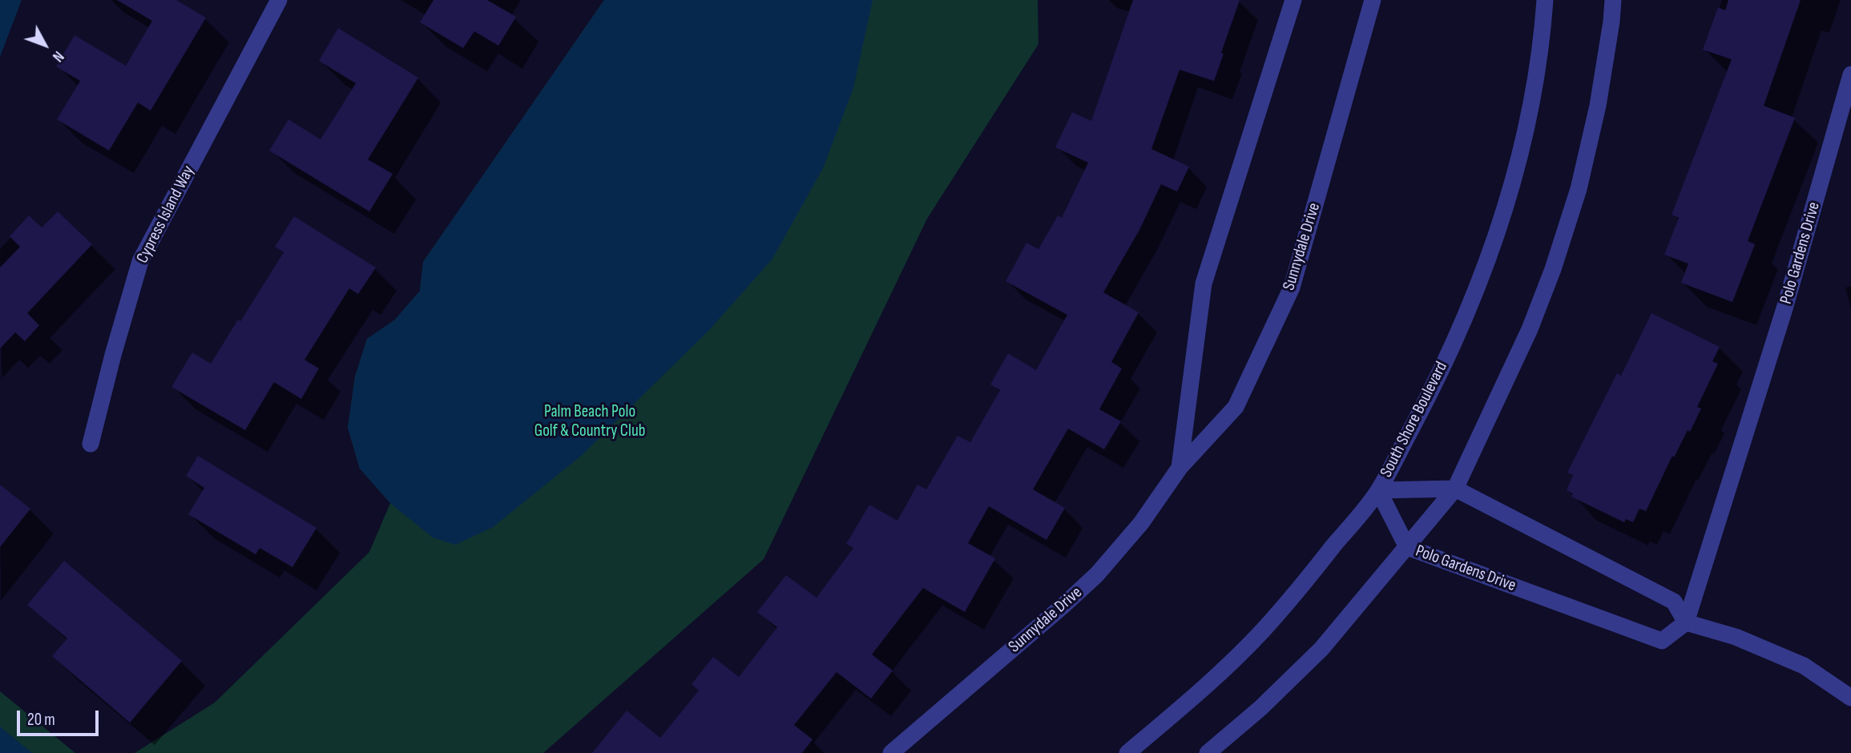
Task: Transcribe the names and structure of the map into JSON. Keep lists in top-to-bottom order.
{
  "streets": {
    "street": [
      "Cypress Island Way",
      "Sunnydale Drive",
      "Polo Gardens Drive",
      "South Shore Boulevard"
    ]
  },
  "crossings": [
    ["Polo Gardens Drive", "South Shore Boulevard"]
  ],
  "parks": ["Palm Beach Polo Golf & Country Club"],
  "scale_bar": "20 m",
  "north": "bottom right"
}
